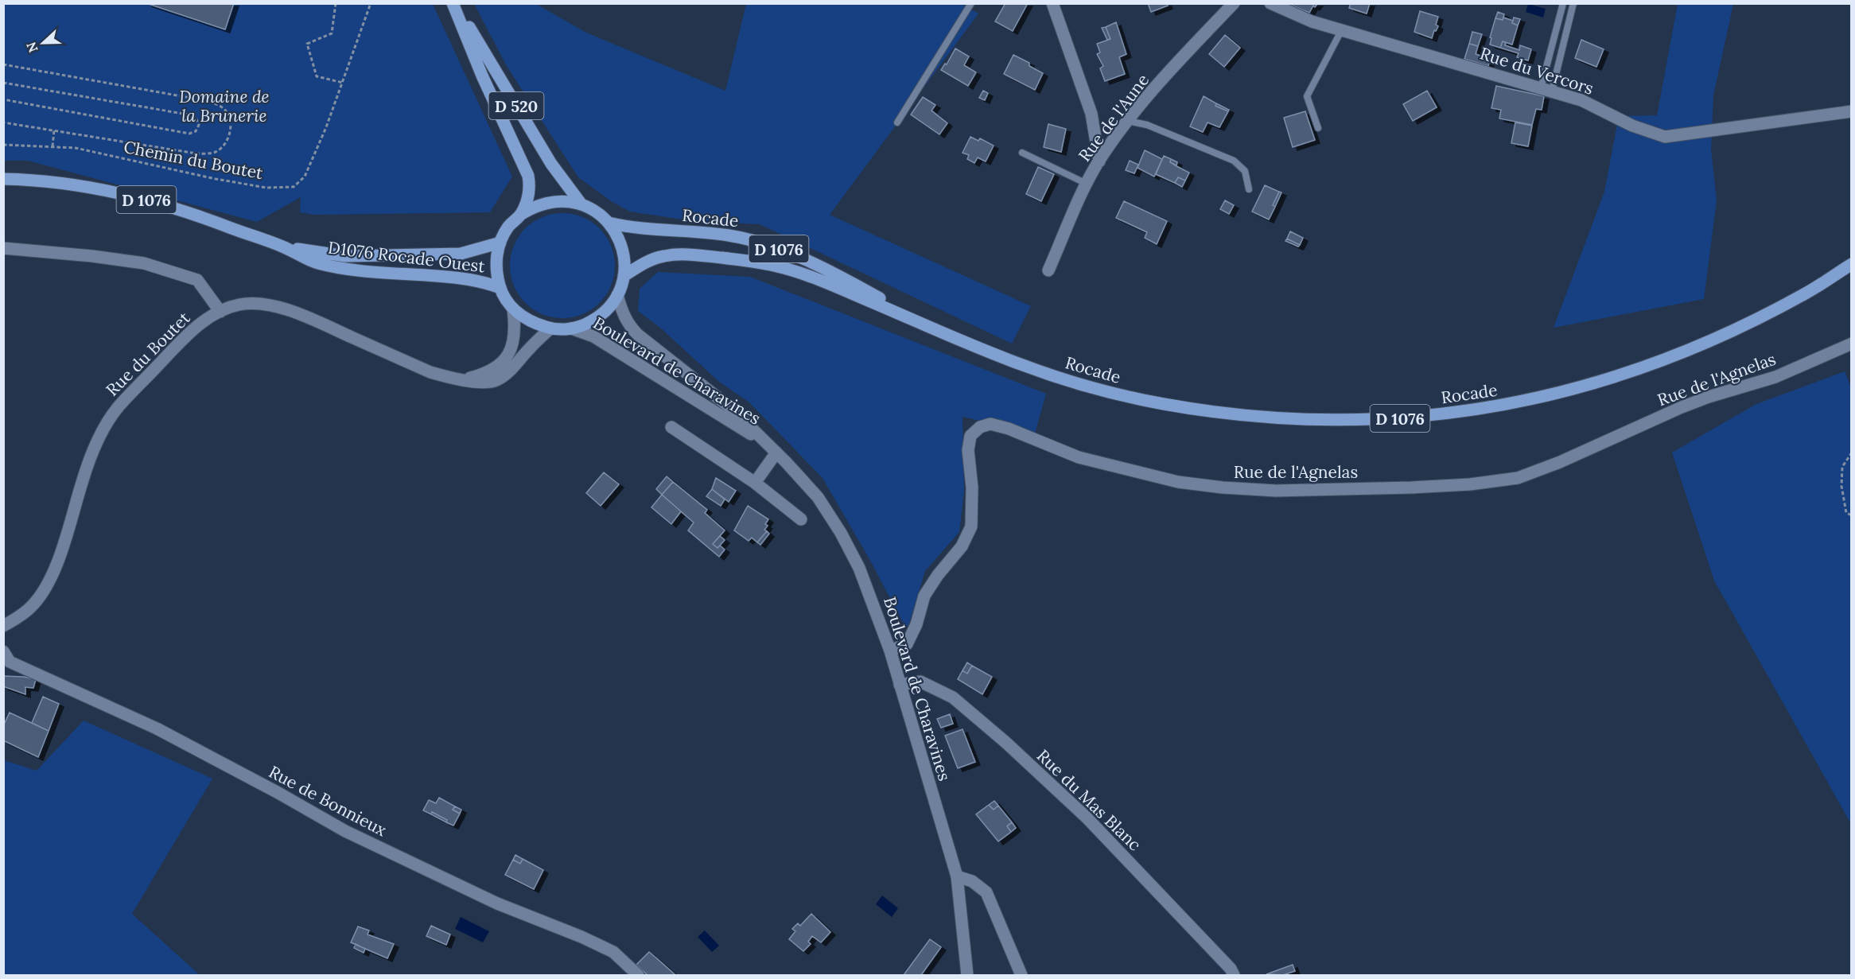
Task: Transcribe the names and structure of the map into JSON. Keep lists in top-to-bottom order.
{
  "streets": {
    "main road": [
      "D 520",
      "D 1076",
      "Rocade",
      "D1076 Rocade Ouest",
      "Boulevard de Charavines"
    ],
    "street": [
      "Rue du Vercors",
      "Rue de l'Aune",
      "Rue du Boutet",
      "Rue de l'Agnelas",
      "Rue du Mas Blanc",
      "Rue de Bonnieux"
    ],
    "path": ["Chemin du Boutet"]
  },
  "crossings": [
    ["Rocade", "D1076 Rocade Ouest"],
    ["Rocade", "Rue du Boutet"],
    ["Rocade", "Boulevard de Charavines"],
    ["D1076 Rocade Ouest", "Rue du Boutet"],
    ["D1076 Rocade Ouest", "Boulevard de Charavines"],
    ["Rue du Boutet", "Boulevard de Charavines"],
    ["Boulevard de Charavines", "Rue de l'Agnelas"],
    ["Boulevard de Charavines", "Rue du Mas Blanc"]
  ],
  "parks": ["Domaine de la Brunerie"],
  "north": "left"
}
